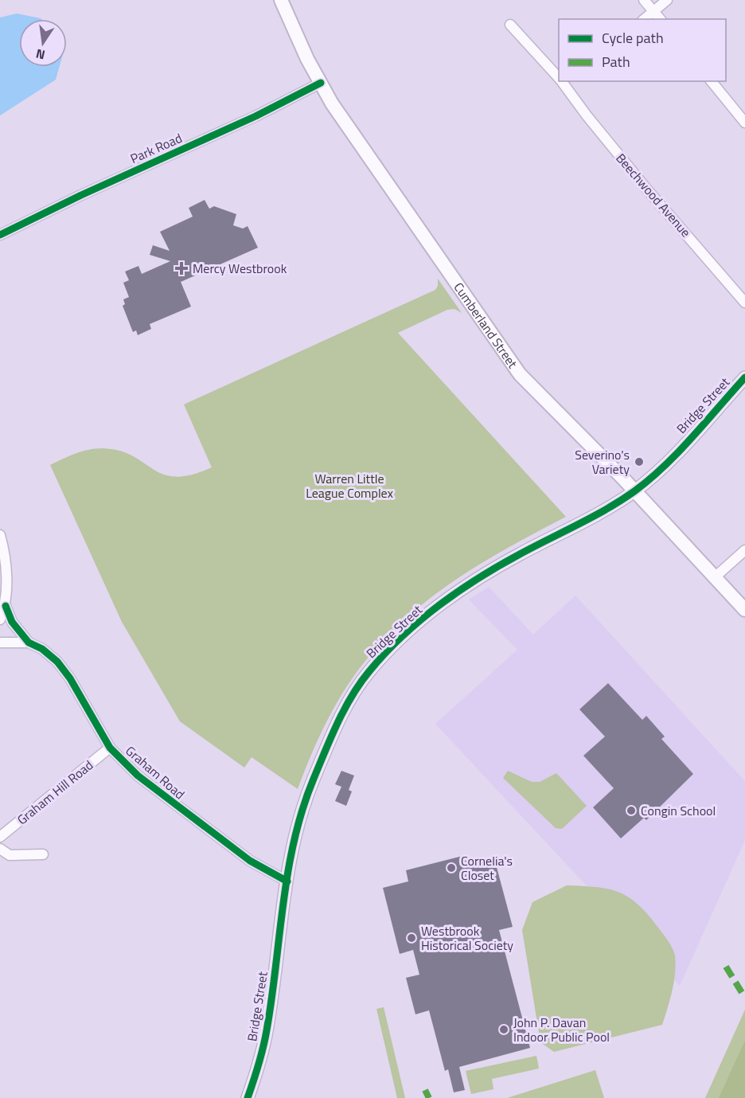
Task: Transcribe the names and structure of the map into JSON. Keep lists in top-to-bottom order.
{
  "streets": {
    "main road": ["Cumberland Street"],
    "street": [
      "Park Road",
      "Beechwood Avenue",
      "Bridge Street",
      "Graham Road",
      "Graham Hill Road"
    ]
  },
  "crossings": [
    ["Park Road", "Cumberland Street"],
    ["Cumberland Street", "Bridge Street"],
    ["Bridge Street", "Graham Road"],
    ["Graham Road", "Graham Hill Road"]
  ],
  "parks": ["Warren Little League Complex"],
  "places": {
    "health": ["Mercy Westbrook"],
    "other": [
      "Severino's Variety",
      "Congin School",
      "Cornelia's Closet",
      "Westbrook Historical Society",
      "John P. Davan Indoor Public Pool"
    ]
  },
  "legend": ["Cycle path", "Path"],
  "north": "bottom"
}
